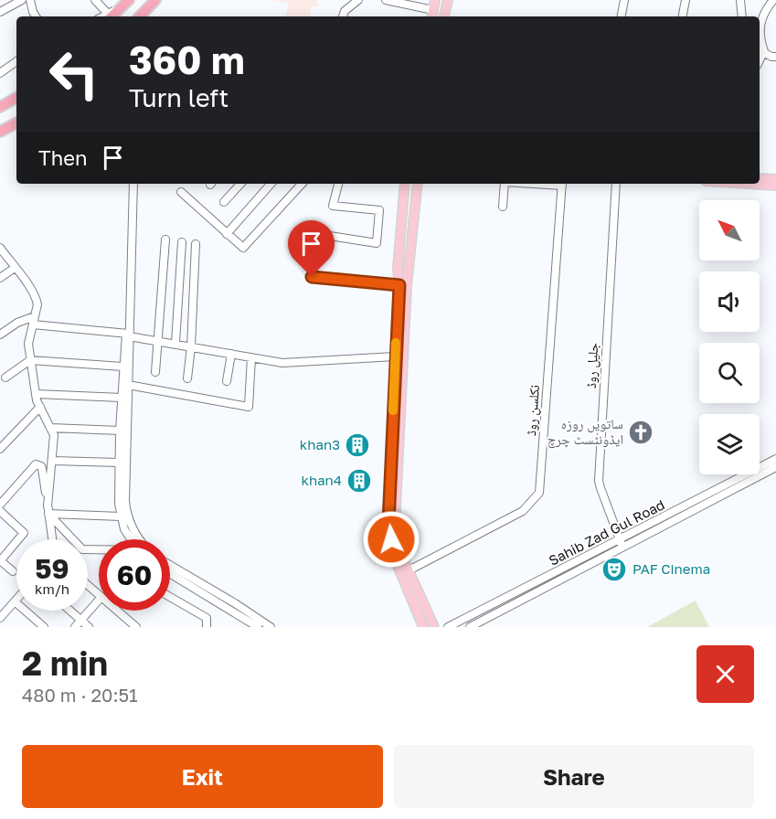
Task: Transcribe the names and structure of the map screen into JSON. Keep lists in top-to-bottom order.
{
  "streets": {
    "street": ["جلیل روڈ", "نکلسن روڈ", "Sahib Zad Gul Road"]
  },
  "crossings": [
    ["جلیل روڈ", "Sahib Zad Gul Road"]
  ],
  "places": {
    "church": ["ساتویں روزہ ایڈونٹسٹ چرچ"],
    "building": ["khan3", "khan4"],
    "theatre": ["PAF Cinema"]
  },
  "north": "top left",
  "page": {
    "turn": ["360 m", "Turn left"],
    "then": "Then",
    "speed": "59 km/h",
    "limit": "60",
    "heading": ["2 min", "480 m · 20:51"],
    "buttons": ["Exit", "Share"]
  }
}
